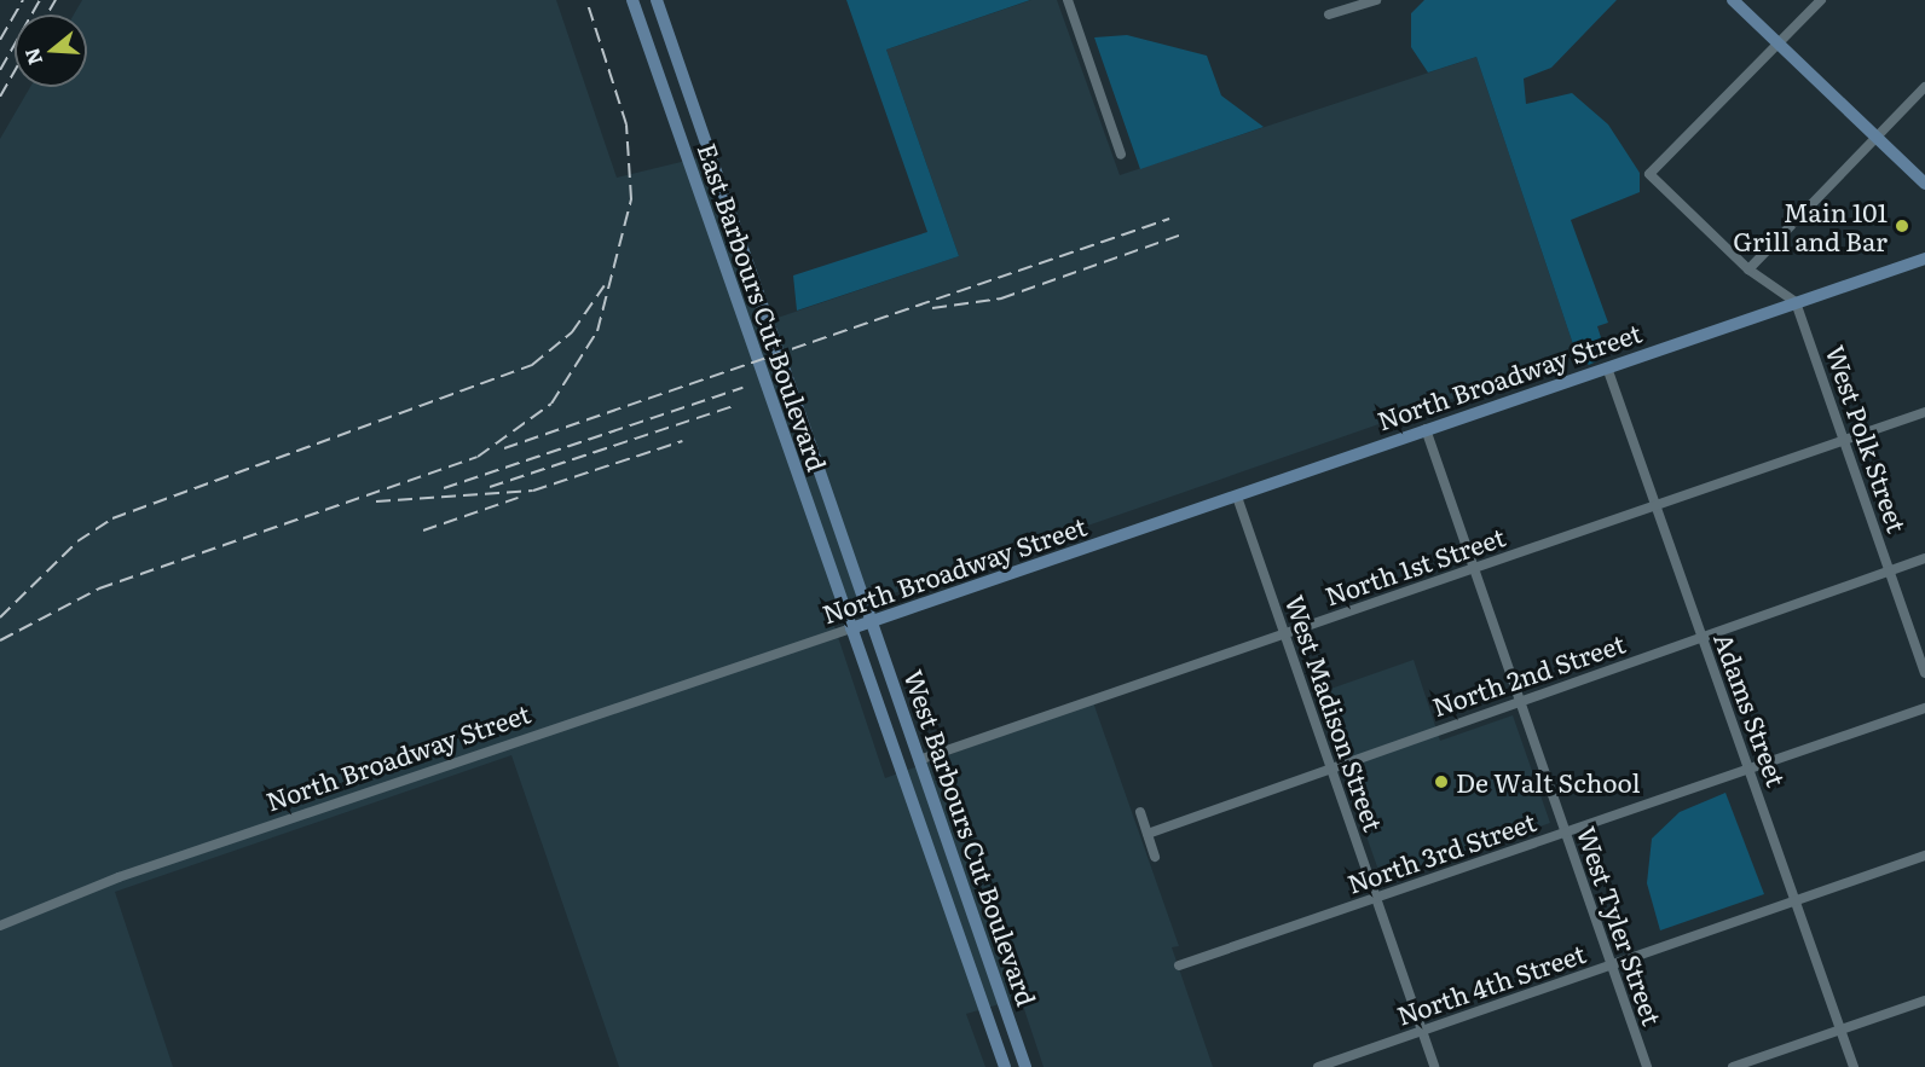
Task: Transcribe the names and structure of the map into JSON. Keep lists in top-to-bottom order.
{
  "streets": {
    "street": [
      "East Barbours Cut Boulevard",
      "North Broadway Street",
      "West Polk Street",
      "North 1st Street",
      "North 2nd Street",
      "Adams Street",
      "West Madison Street",
      "West Barbours Cut Boulevard",
      "North 3rd Street",
      "West Tyler Street",
      "North 4th Street"
    ]
  },
  "crossings": [
    ["East Barbours Cut Boulevard", "North Broadway Street"],
    ["East Barbours Cut Boulevard", "West Barbours Cut Boulevard"],
    ["North Broadway Street", "West Polk Street"],
    ["North Broadway Street", "Adams Street"],
    ["North Broadway Street", "West Madison Street"],
    ["North Broadway Street", "West Barbours Cut Boulevard"],
    ["North Broadway Street", "West Tyler Street"],
    ["West Polk Street", "North 1st Street"],
    ["West Polk Street", "North 2nd Street"],
    ["North 1st Street", "Adams Street"],
    ["North 1st Street", "West Madison Street"],
    ["North 1st Street", "West Barbours Cut Boulevard"],
    ["North 1st Street", "West Tyler Street"],
    ["North 2nd Street", "Adams Street"],
    ["North 2nd Street", "West Madison Street"],
    ["North 2nd Street", "West Tyler Street"],
    ["Adams Street", "North 3rd Street"],
    ["Adams Street", "North 4th Street"],
    ["West Madison Street", "North 3rd Street"],
    ["West Madison Street", "North 4th Street"],
    ["North 3rd Street", "West Tyler Street"],
    ["West Tyler Street", "North 4th Street"]
  ],
  "places": ["Main 101 Grill and Bar", "De Walt School"],
  "north": "left"
}
